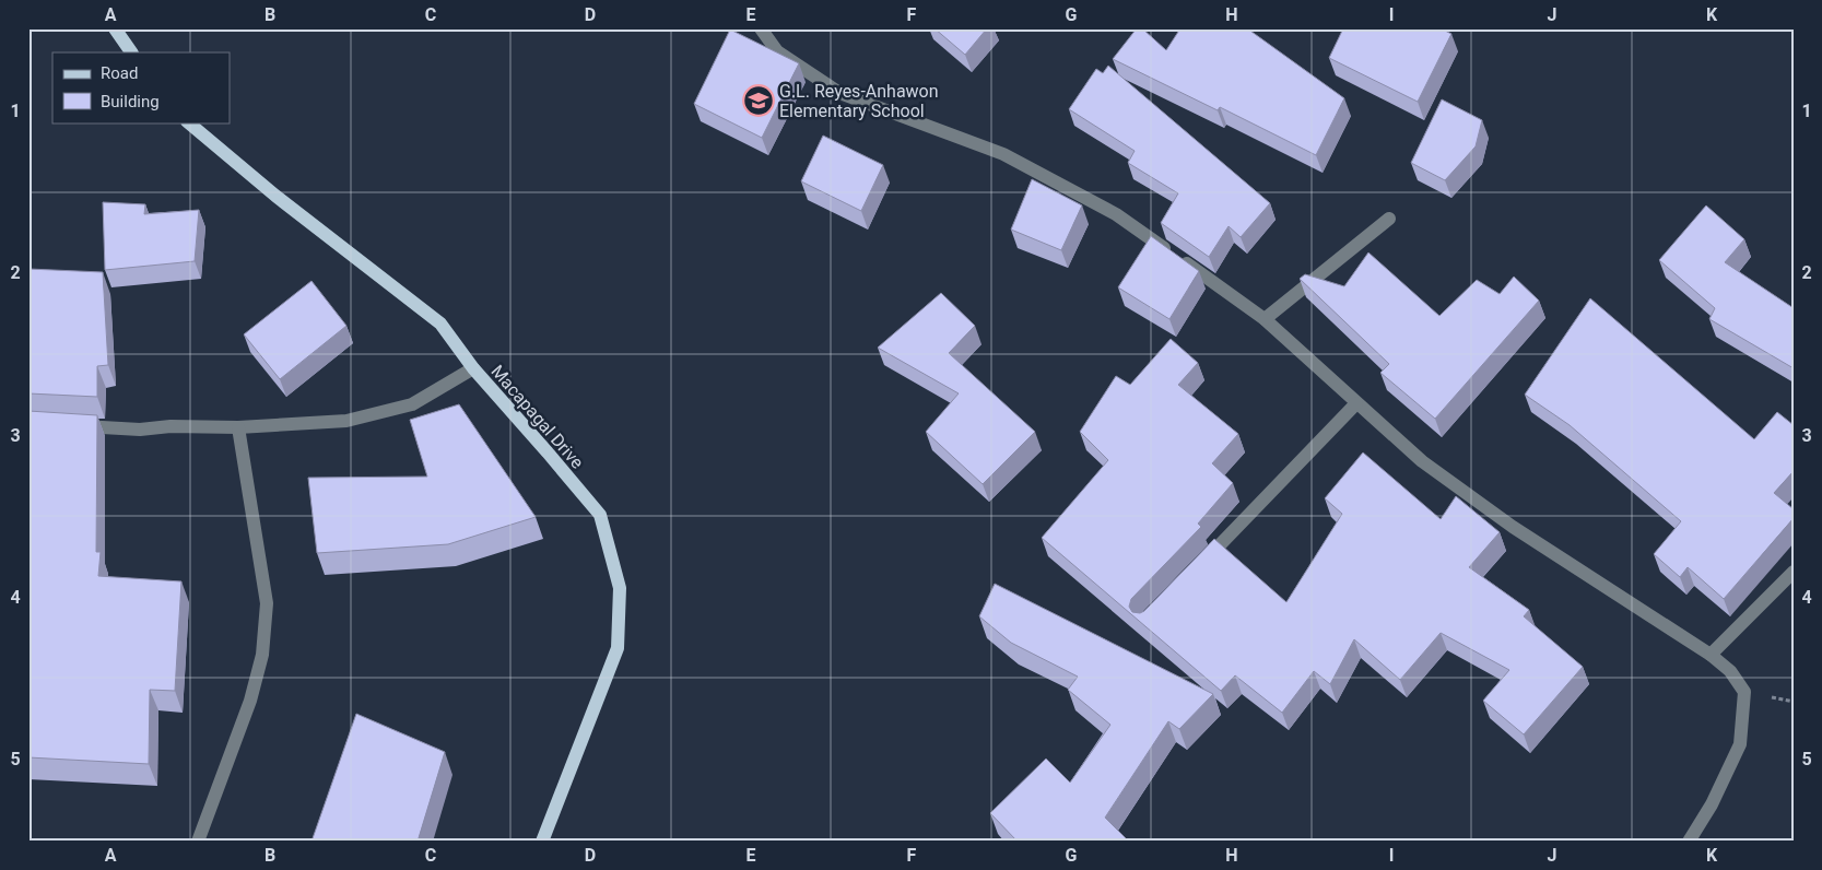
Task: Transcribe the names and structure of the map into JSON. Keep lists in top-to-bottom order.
{
  "streets": {
    "main road": ["Macapagal Drive"]
  },
  "places": {
    "school or university": ["G.L. Reyes-Anhawon Elementary School"]
  },
  "legend": ["Road", "Building"],
  "grid": {
    "columns": [
      "A",
      "B",
      "C",
      "D",
      "E",
      "F",
      "G",
      "H",
      "I",
      "J",
      "K"
    ],
    "rows": [
      "1",
      "2",
      "3",
      "4",
      "5"
    ]
  }
}
